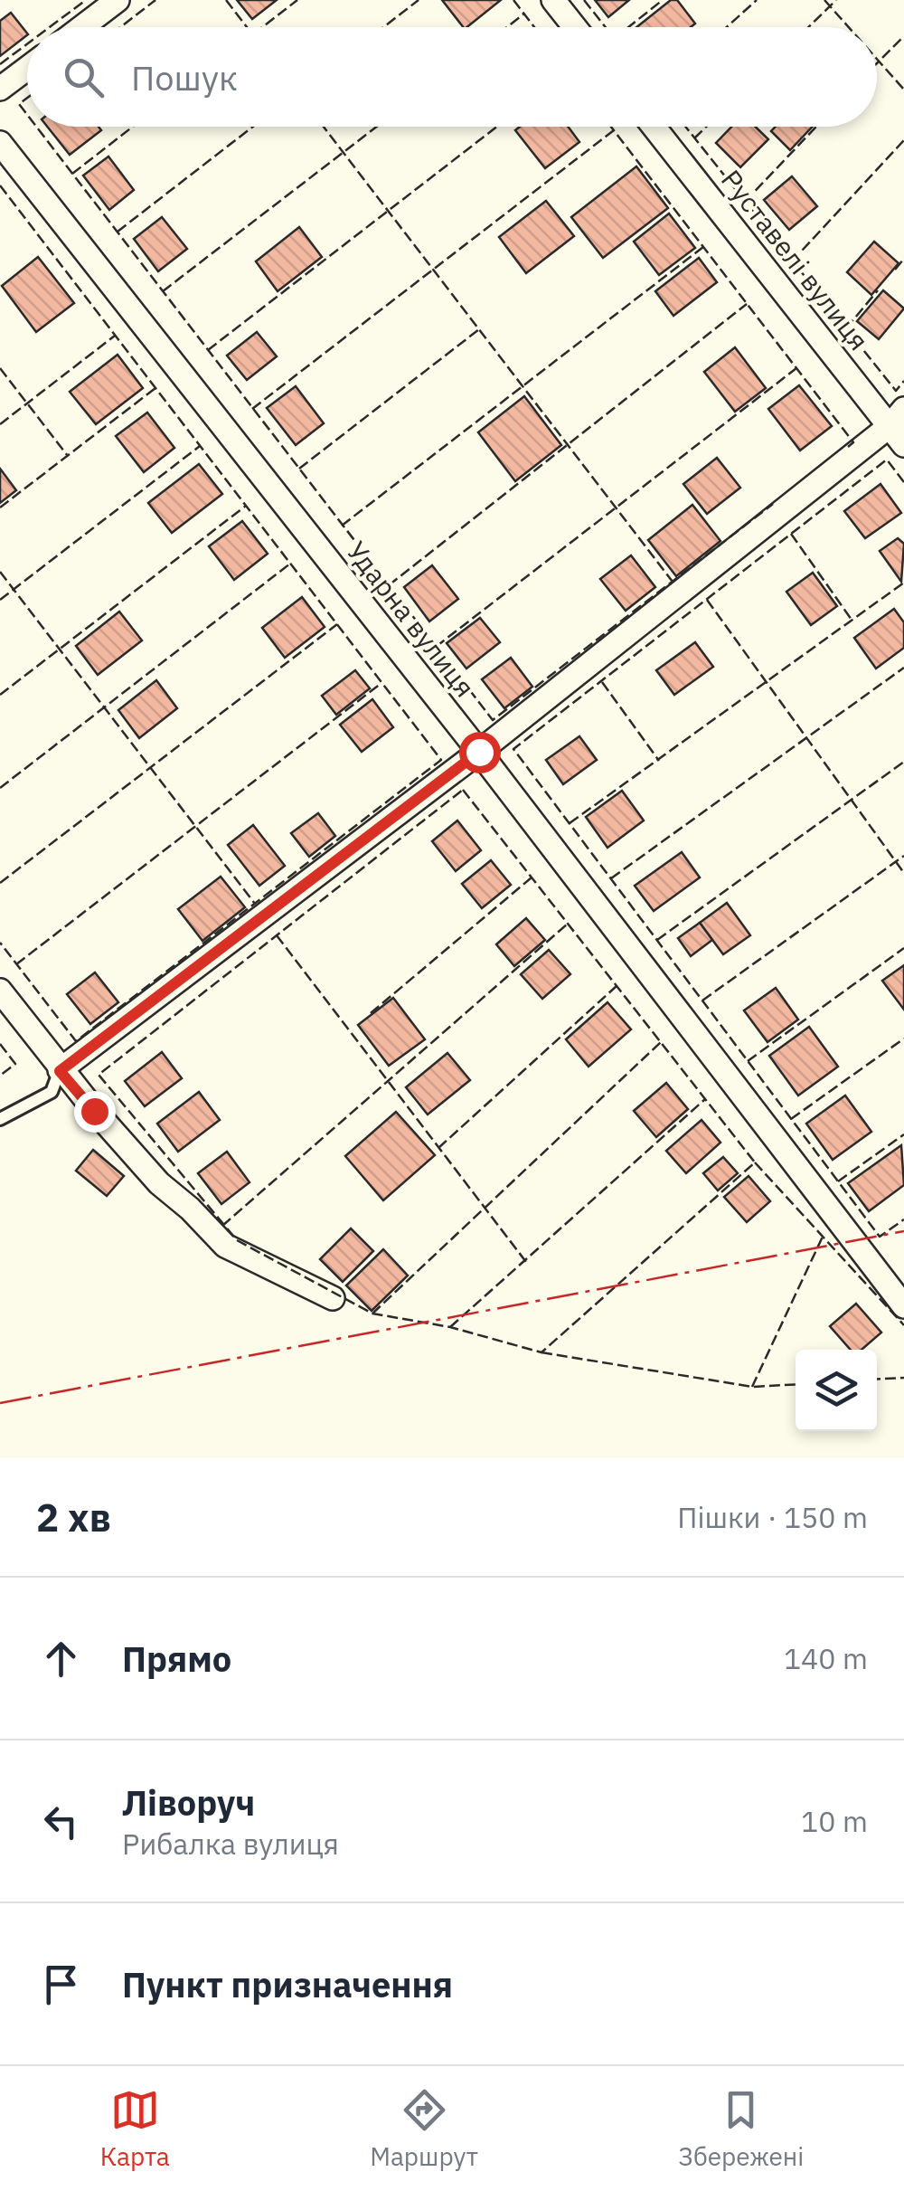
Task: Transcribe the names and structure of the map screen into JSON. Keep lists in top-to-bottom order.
{
  "streets": {
    "street": ["Руставелі вулиця", "Ударна вулиця"]
  },
  "page": {
    "search": "Пошук",
    "heading": ["2 хв", "Пішки · 150 m"],
    "list": [
      ["Прямо", "140 m"],
      ["Ліворуч", "Рибалка вулиця", "10 m"],
      "Пункт призначення"
    ],
    "nav": ["Карта", "Маршрут", "Збережені"]
  }
}
